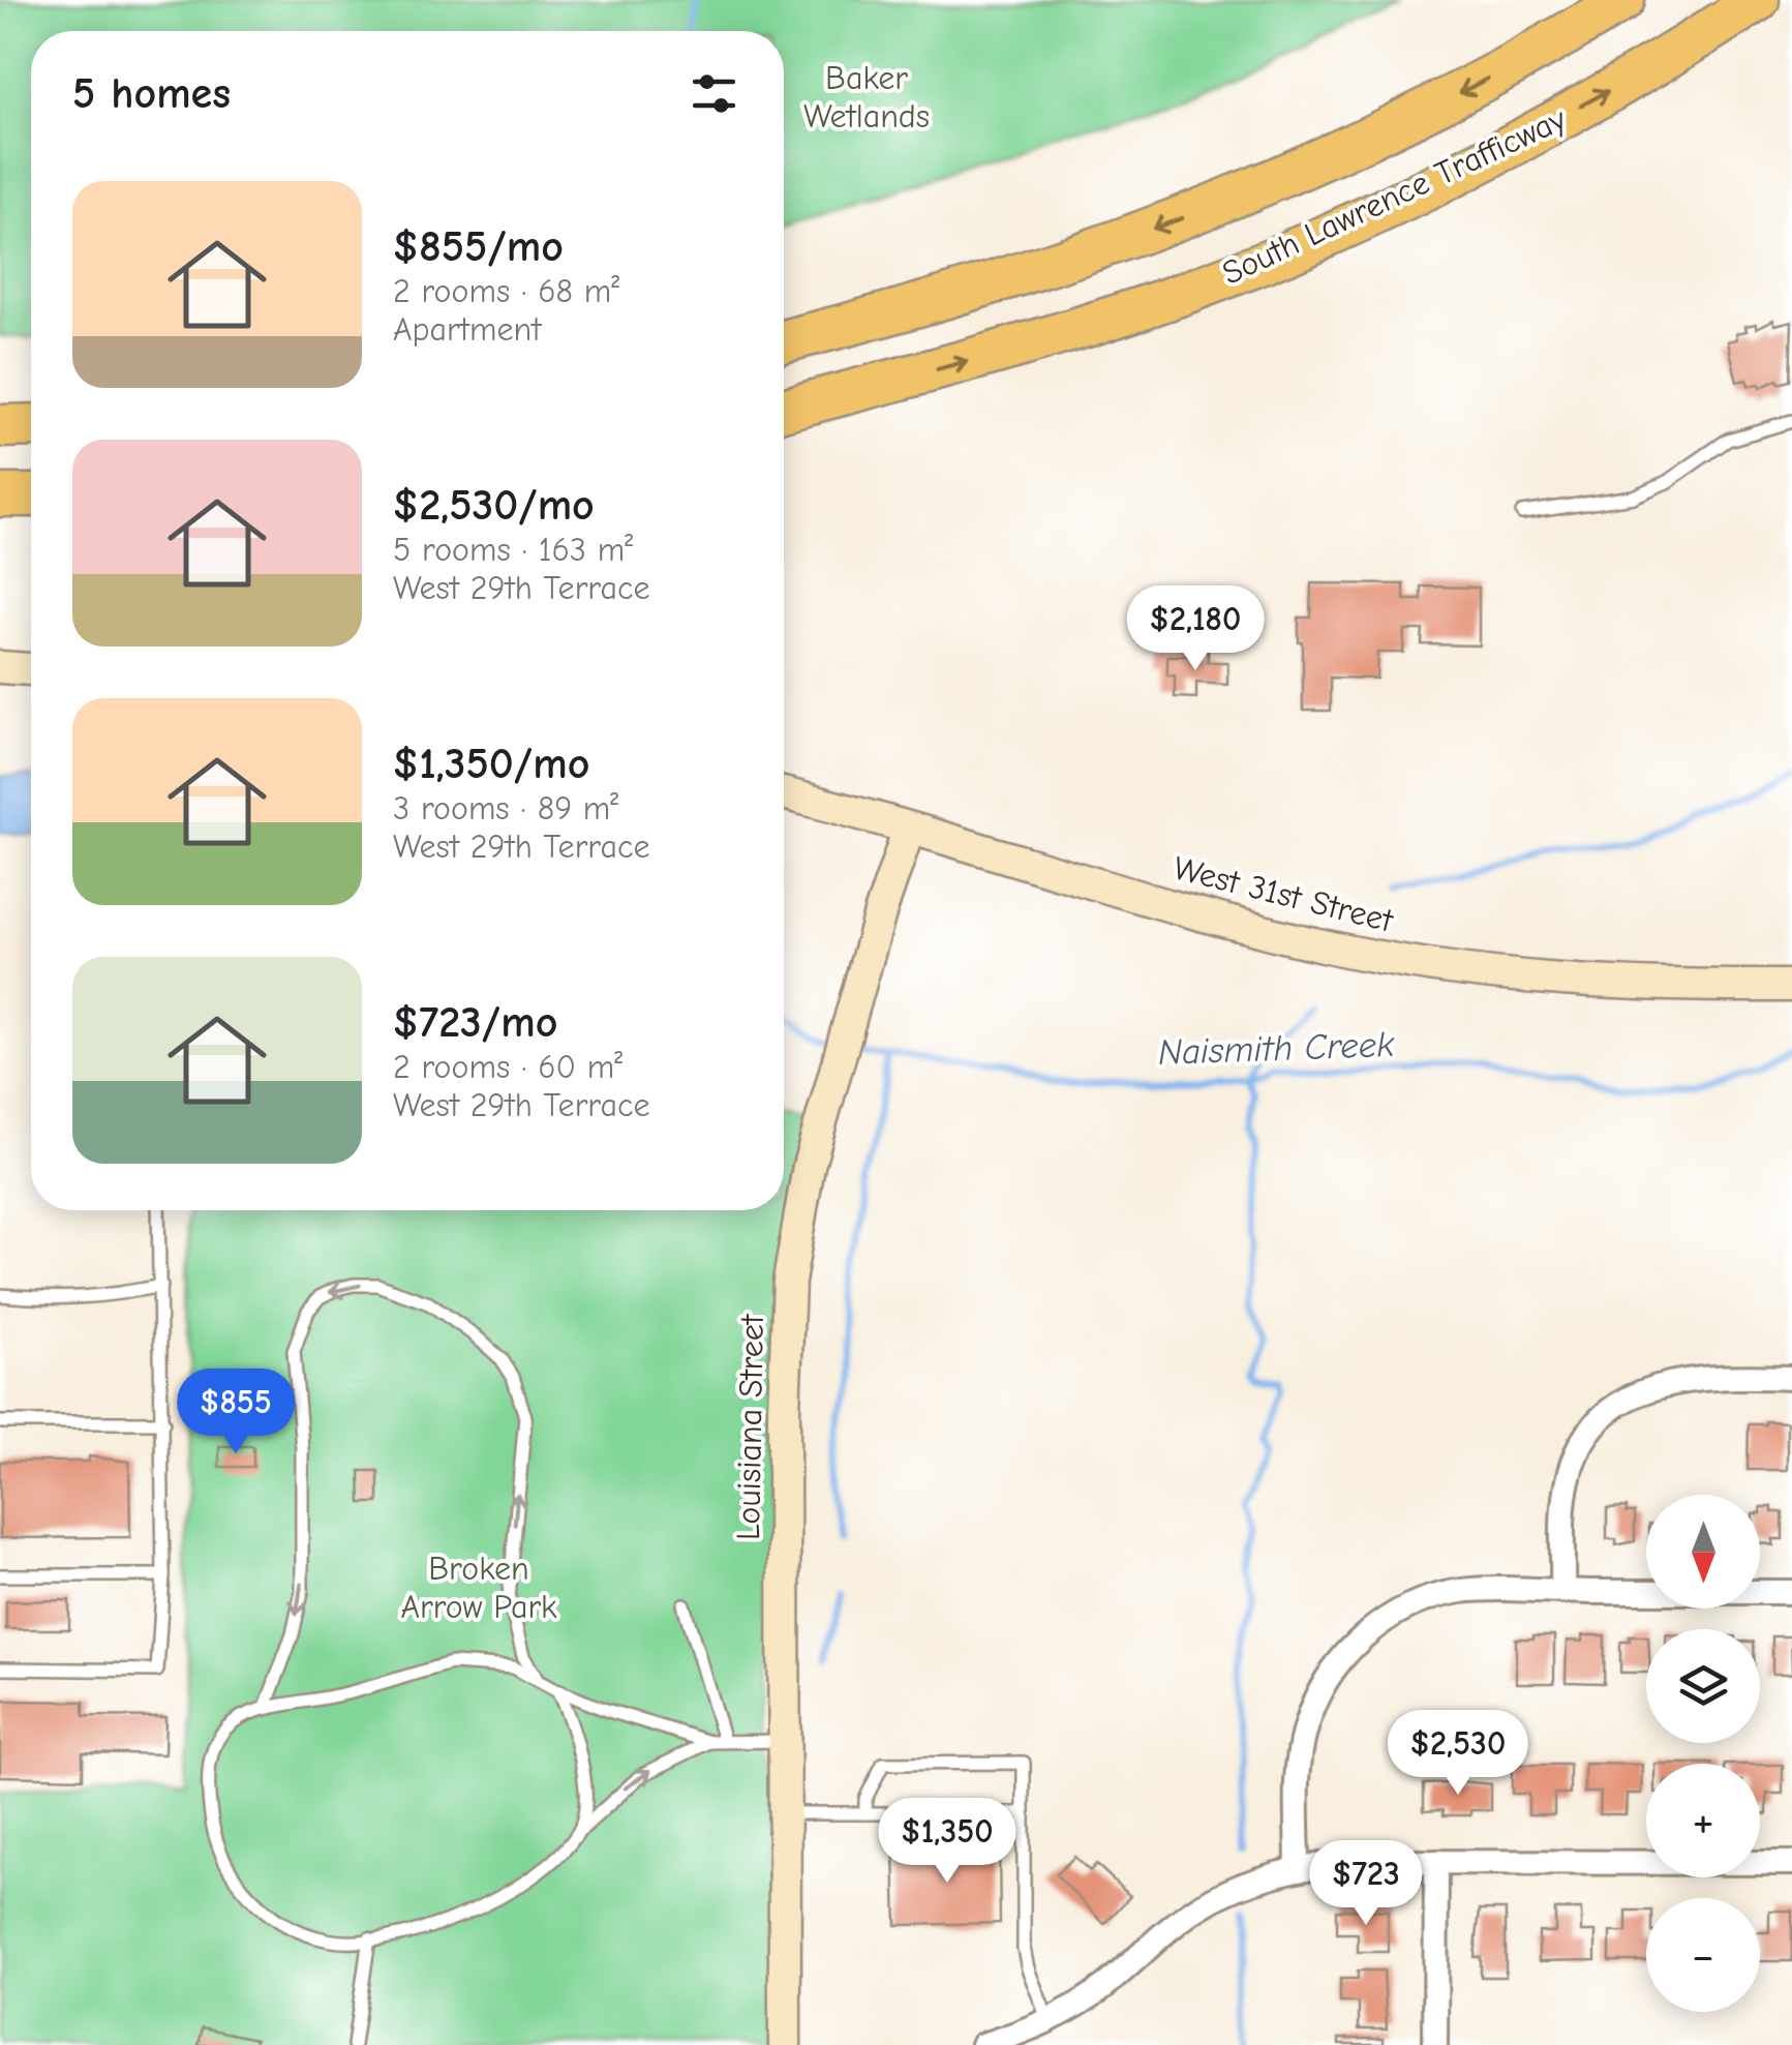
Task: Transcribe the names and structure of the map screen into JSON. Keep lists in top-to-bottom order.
{
  "streets": {
    "highway": ["South Lawrence Trafficway"],
    "main road": ["West 31st Street", "Louisiana Street"]
  },
  "crossings": [
    ["West 31st Street", "Louisiana Street"]
  ],
  "water": ["Naismith Creek"],
  "parks": ["Baker Wetlands", "Broken Arrow Park"],
  "north": "bottom",
  "page": {
    "heading": "5 homes",
    "list": [
      {
        "name": "$855/mo",
        "note": "2 rooms · 68 m² · Apartment"
      },
      {
        "name": "$2,530/mo",
        "note": "5 rooms · 163 m² · West 29th Terrace"
      },
      {
        "name": "$1,350/mo",
        "note": "3 rooms · 89 m² · West 29th Terrace"
      },
      {
        "name": "$723/mo",
        "note": "2 rooms · 60 m² · West 29th Terrace"
      }
    ],
    "price": [
      "$2,180",
      "$855",
      "$2,530",
      "$1,350",
      "$723"
    ],
    "map_buttons": ["+", "−"]
  }
}
